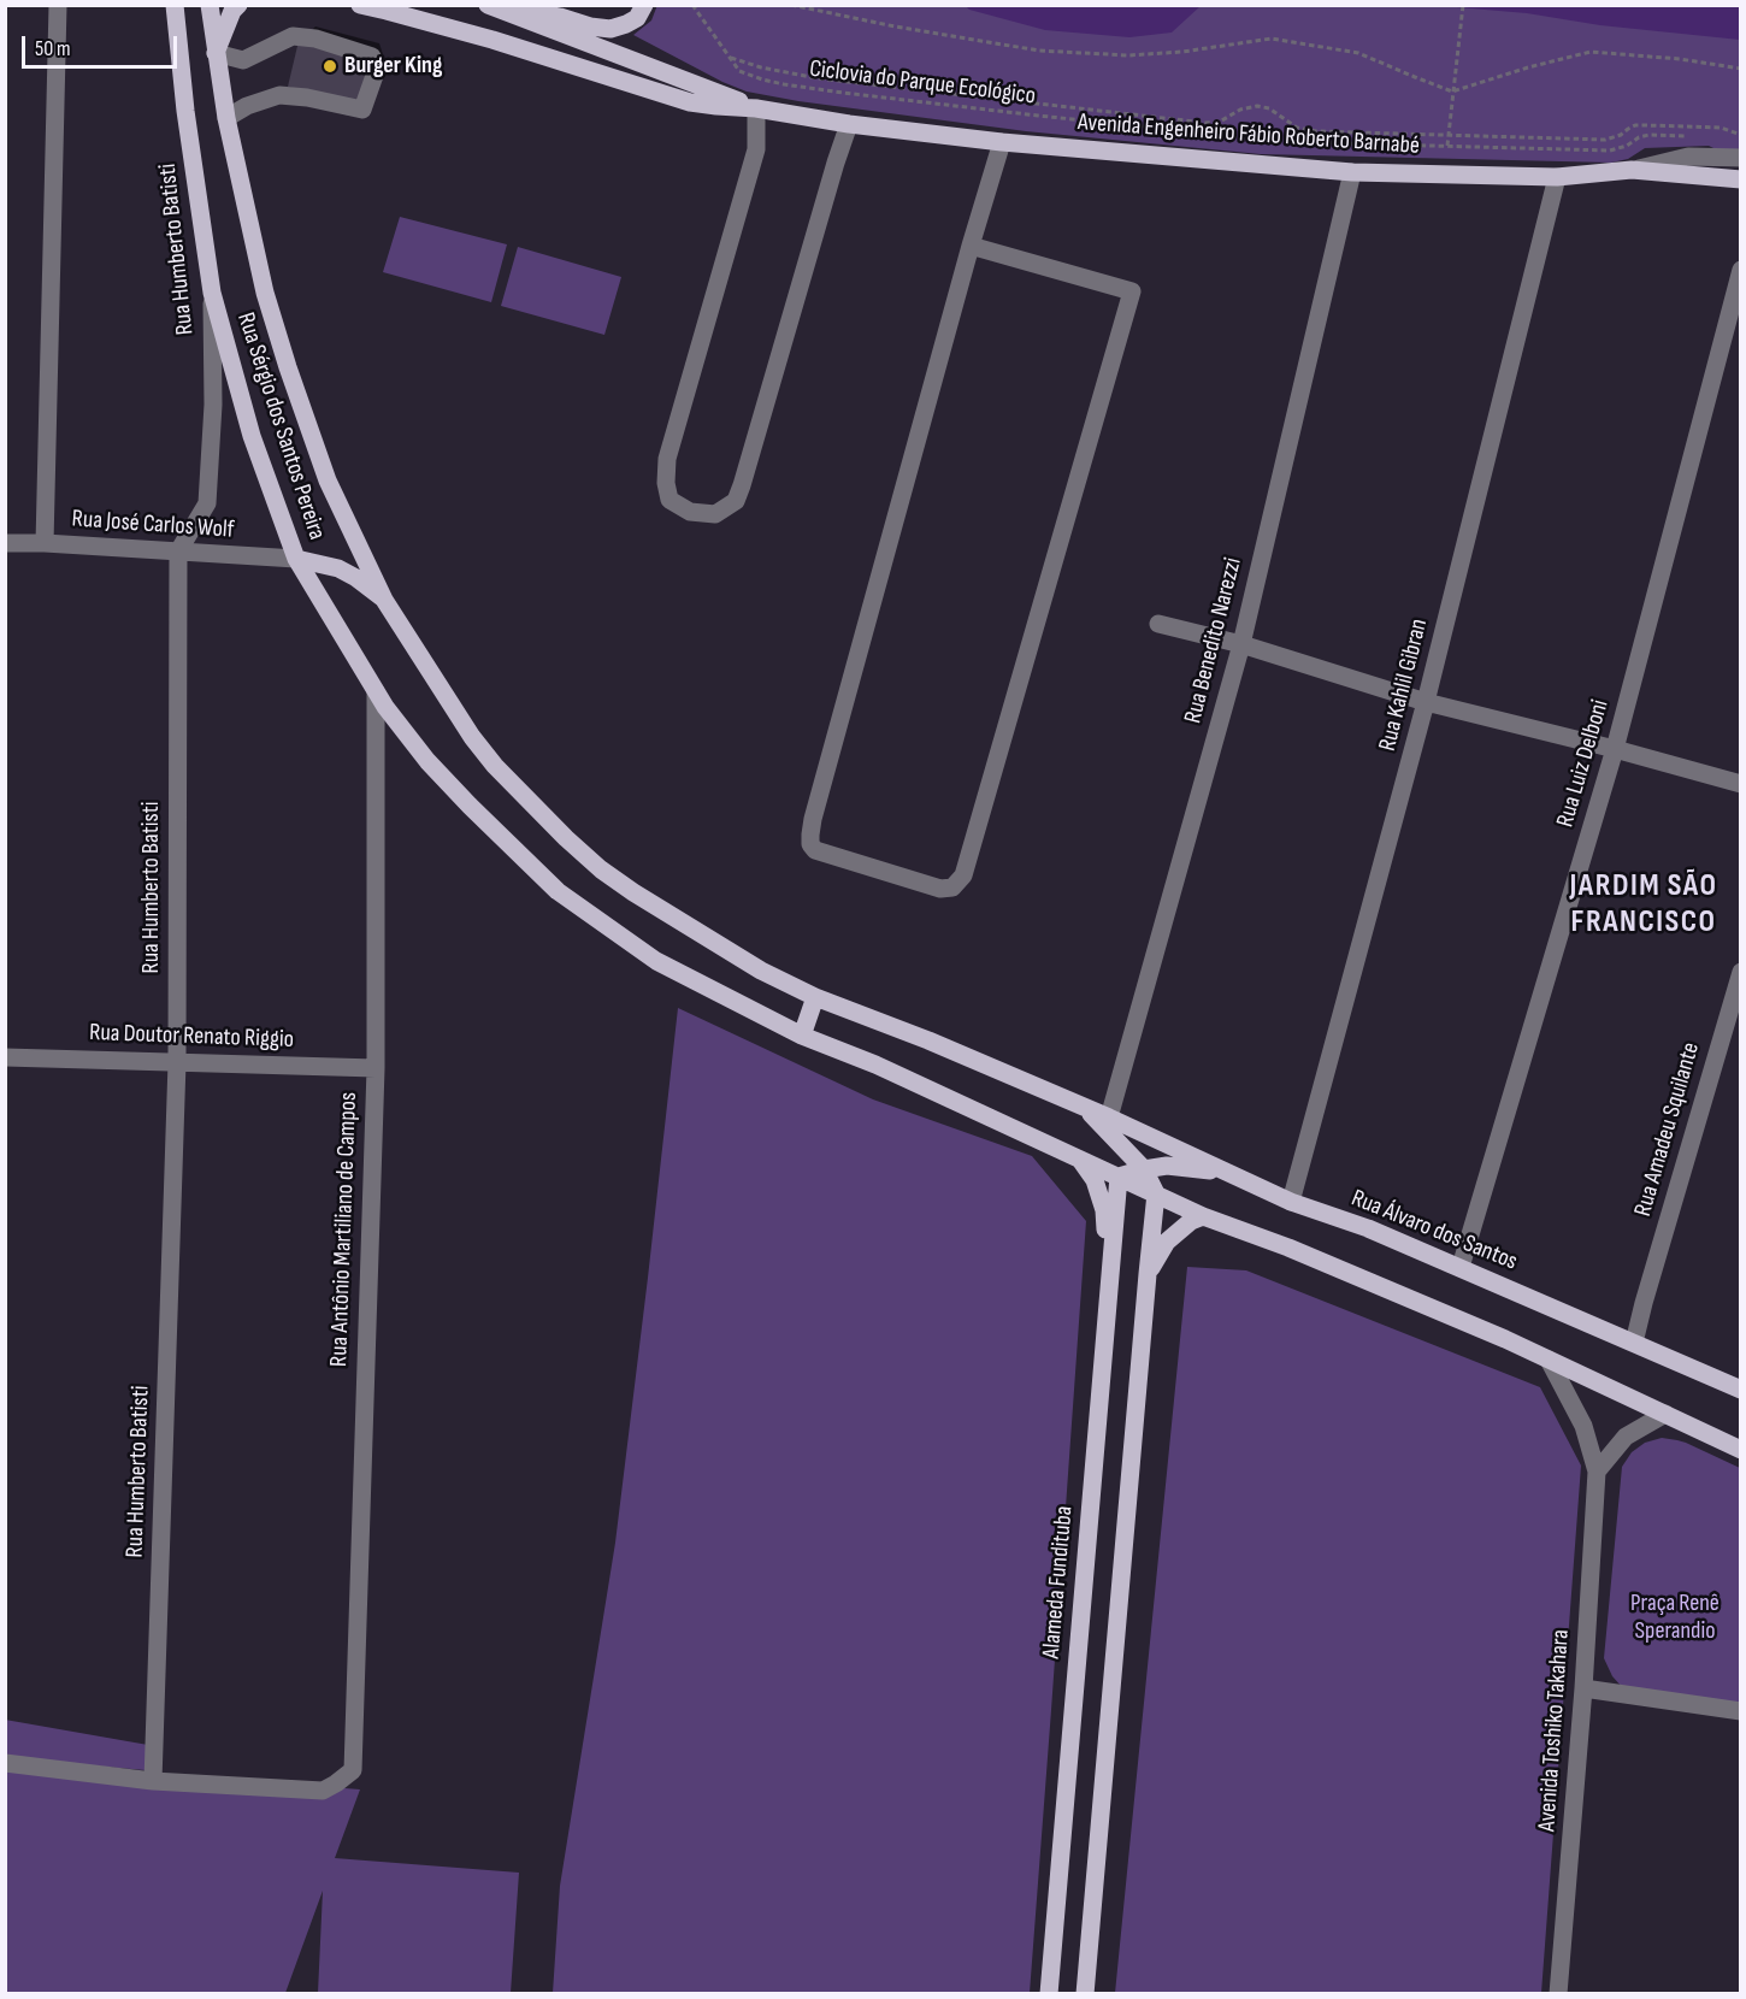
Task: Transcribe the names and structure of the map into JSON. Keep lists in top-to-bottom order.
{
  "streets": {
    "main road": [
      "Avenida Engenheiro Fábio Roberto Barnabé",
      "Rua Humberto Batisti",
      "Rua Sérgio dos Santos Pereira",
      "Rua Álvaro dos Santos",
      "Alameda Fundituba"
    ],
    "street": [
      "Rua José Carlos Wolf",
      "Rua Benedito Narezzi",
      "Rua Kahlil Gibran",
      "Rua Luiz Delboni",
      "Rua Doutor Renato Riggio",
      "Rua Amadeu Squilante",
      "Rua Antônio Martiliano de Campos",
      "Avenida Toshiko Takahara"
    ],
    "path": ["Ciclovia do Parque Ecológico"]
  },
  "crossings": [
    ["Avenida Engenheiro Fábio Roberto Barnabé", "Rua Benedito Narezzi"],
    ["Avenida Engenheiro Fábio Roberto Barnabé", "Rua Kahlil Gibran"],
    ["Rua Humberto Batisti", "Rua Sérgio dos Santos Pereira"],
    ["Rua Humberto Batisti", "Rua José Carlos Wolf"],
    ["Rua Humberto Batisti", "Rua Doutor Renato Riggio"],
    ["Rua Humberto Batisti", "Rua Antônio Martiliano de Campos"],
    ["Rua Sérgio dos Santos Pereira", "Rua José Carlos Wolf"],
    ["Rua Sérgio dos Santos Pereira", "Rua Antônio Martiliano de Campos"],
    ["Rua Sérgio dos Santos Pereira", "Alameda Fundituba"],
    ["Rua Sérgio dos Santos Pereira", "Avenida Toshiko Takahara"],
    ["Rua Benedito Narezzi", "Rua Álvaro dos Santos"],
    ["Rua Kahlil Gibran", "Rua Álvaro dos Santos"],
    ["Rua Luiz Delboni", "Rua Álvaro dos Santos"],
    ["Rua Doutor Renato Riggio", "Rua Antônio Martiliano de Campos"],
    ["Rua Amadeu Squilante", "Rua Álvaro dos Santos"]
  ],
  "districts": ["JARDIM SÃO FRANCISCO"],
  "parks": ["Praça Renê Sperandio"],
  "places": ["Burger King"],
  "scale_bar": "50 m"
}
